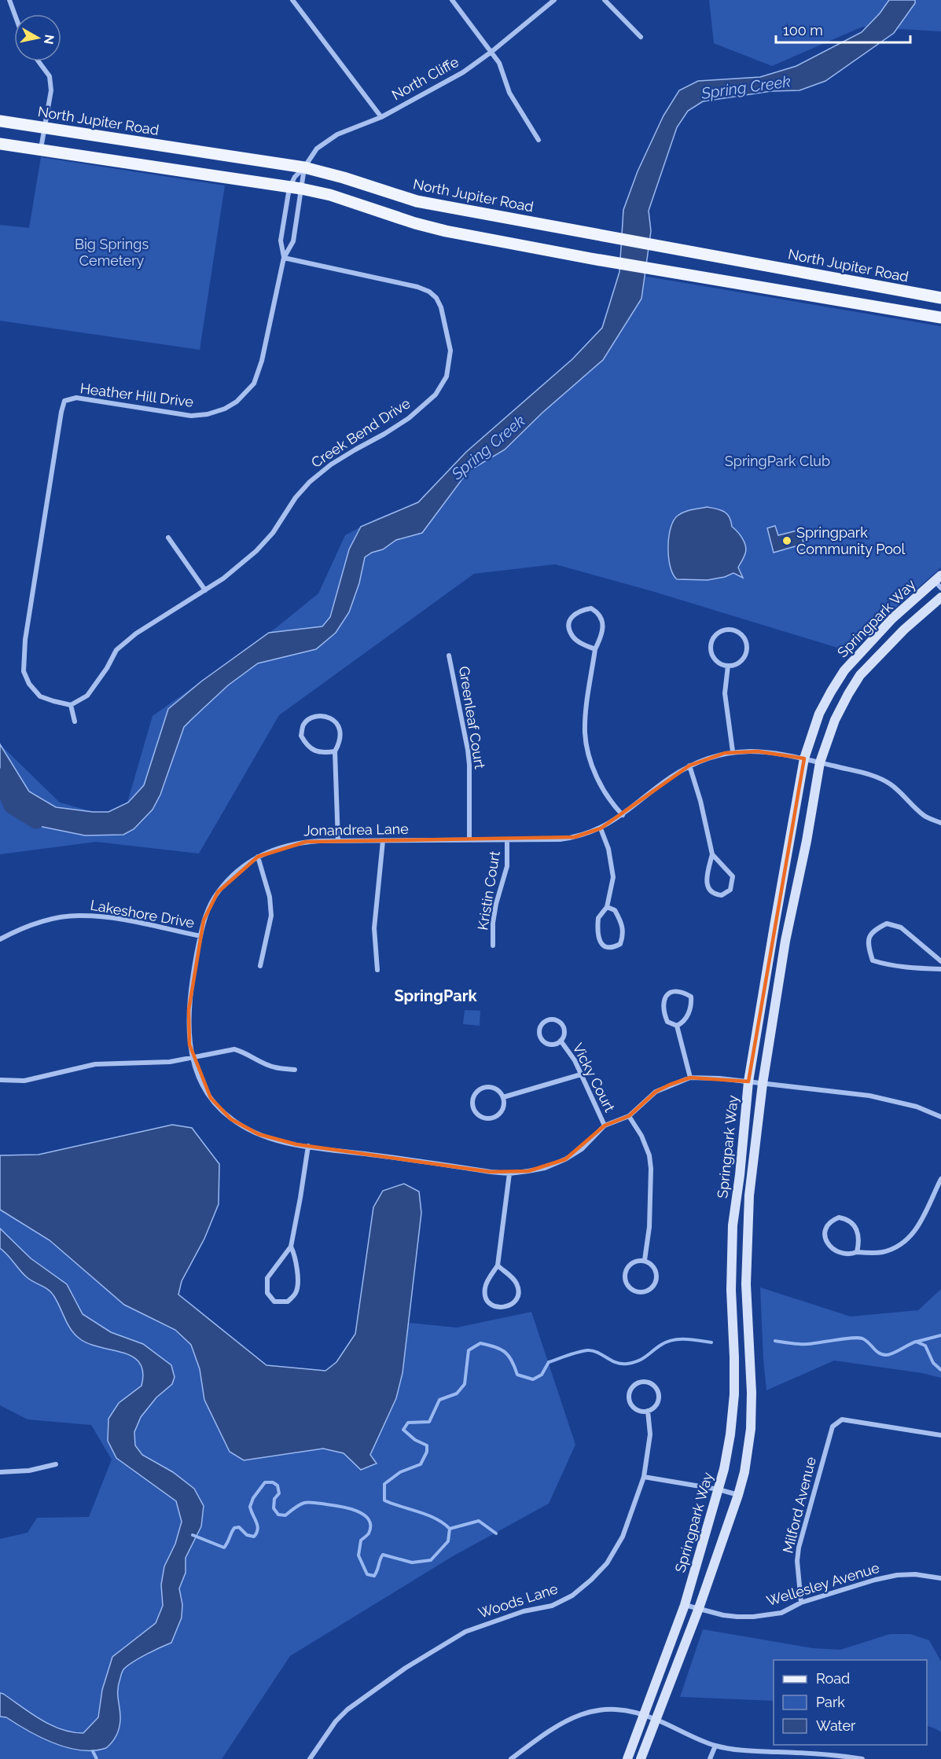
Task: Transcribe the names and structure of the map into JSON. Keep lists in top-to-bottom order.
{
  "streets": {
    "main road": ["North Jupiter Road"],
    "street": [
      "North Cliffe",
      "Heather Hill Drive",
      "Creek Bend Drive",
      "Springpark Way",
      "Greenleaf Court",
      "Jonandrea Lane",
      "Kristin Court",
      "Lakeshore Drive",
      "Vicky Court",
      "Milford Avenue",
      "Wellesley Avenue",
      "Woods Lane"
    ]
  },
  "crossings": [
    ["North Cliffe", "North Jupiter Road"],
    ["North Cliffe", "Heather Hill Drive"],
    ["North Jupiter Road", "Heather Hill Drive"],
    ["Heather Hill Drive", "Creek Bend Drive"],
    ["Springpark Way", "Jonandrea Lane"],
    ["Springpark Way", "Wellesley Avenue"],
    ["Greenleaf Court", "Jonandrea Lane"],
    ["Jonandrea Lane", "Kristin Court"],
    ["Jonandrea Lane", "Lakeshore Drive"],
    ["Jonandrea Lane", "Vicky Court"],
    ["Milford Avenue", "Wellesley Avenue"]
  ],
  "districts": ["SpringPark"],
  "water": ["Spring Creek"],
  "parks": ["Big Springs Cemetery", "SpringPark Club"],
  "places": ["Springpark Community Pool"],
  "legend": ["Road", "Park", "Water"],
  "scale_bar": "100 m",
  "north": "right"
}
